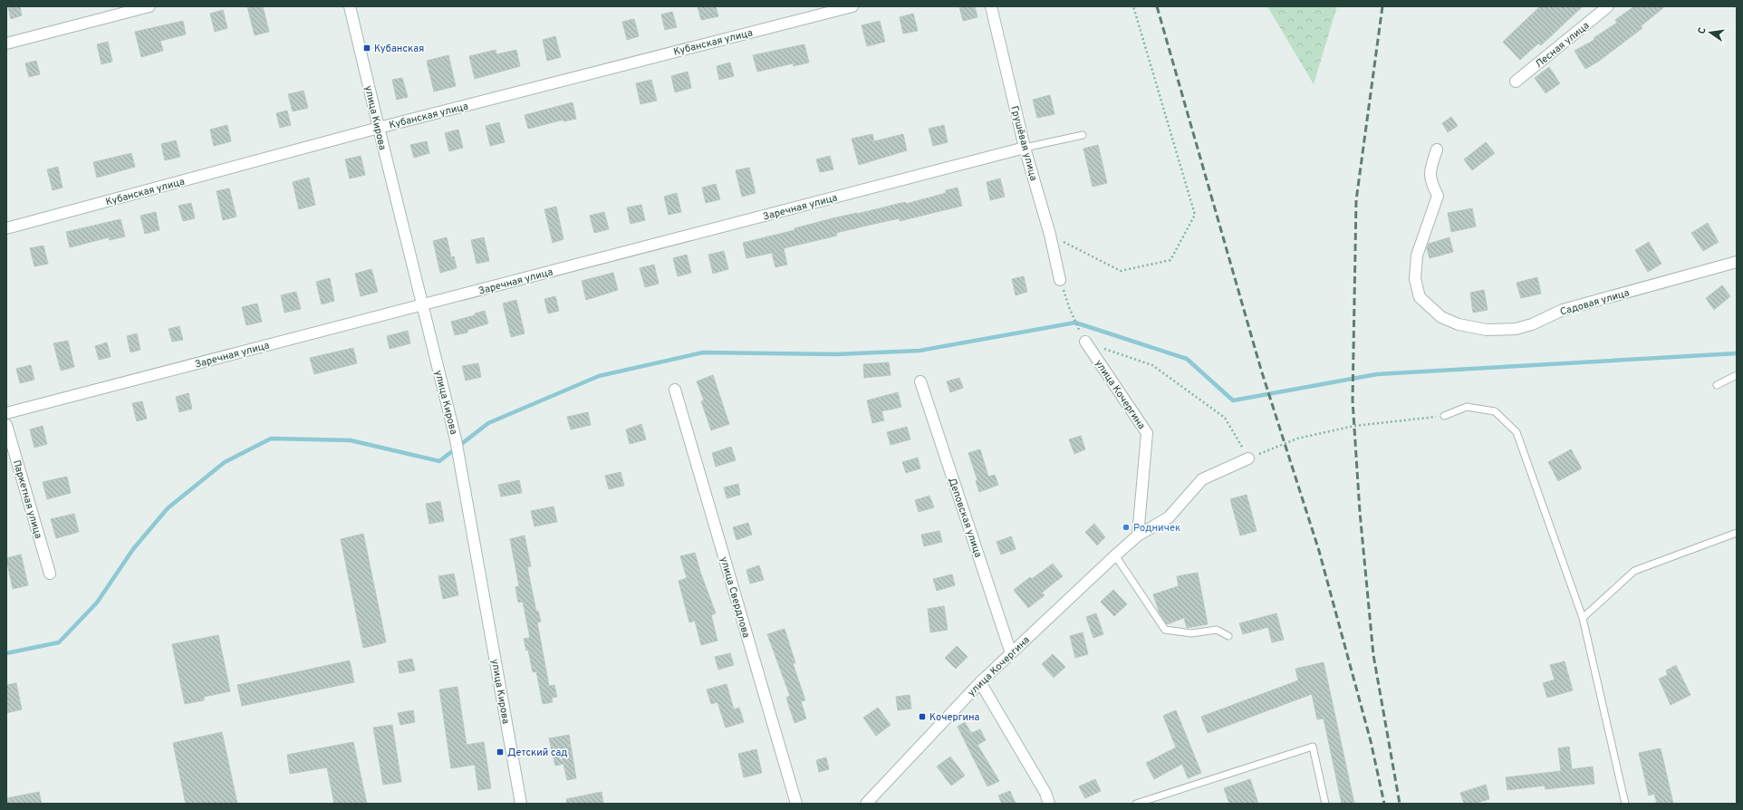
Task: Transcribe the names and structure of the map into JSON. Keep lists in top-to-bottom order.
{
  "streets": {
    "street": [
      "Кубанская улица",
      "Лесная улица",
      "улица Кирова",
      "Грушёвая улица",
      "Заречная улица",
      "Садовая улица",
      "улица Кочергина",
      "Паркетная улица",
      "Деповская улица",
      "улица Свердлова"
    ]
  },
  "crossings": [
    ["Кубанская улица", "улица Кирова"],
    ["улица Кирова", "Заречная улица"],
    ["Грушёвая улица", "Заречная улица"],
    ["улица Кочергина", "Деповская улица"]
  ],
  "places": {
    "transit": ["Кубанская", "Кочергина", "Детский сад"],
    "other": ["Родничек"]
  },
  "north": "left"
}
